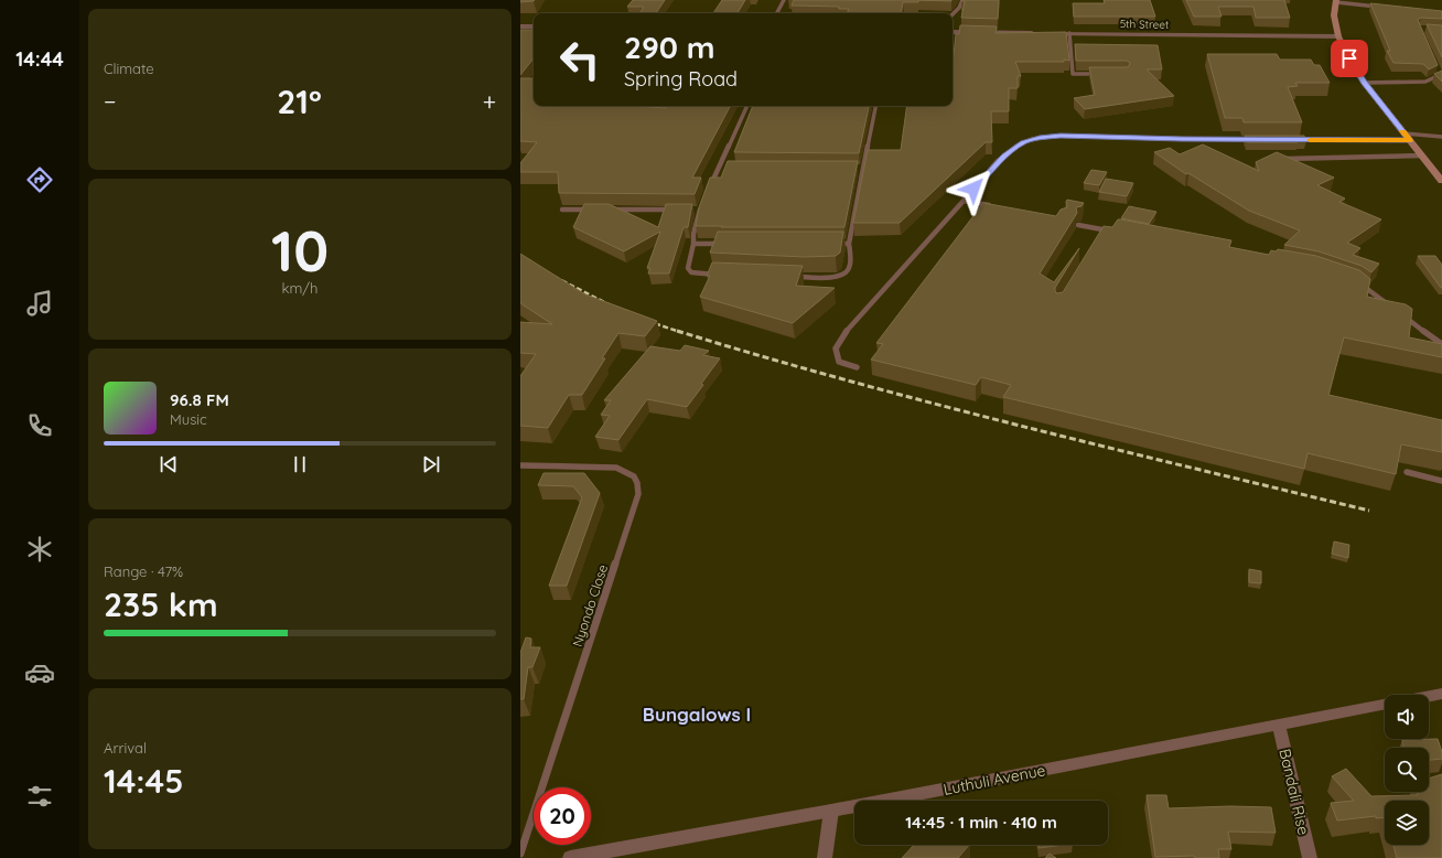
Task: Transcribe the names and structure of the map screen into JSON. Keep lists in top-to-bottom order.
{
  "streets": {
    "street": ["5th Street", "Luthuli Avenue", "Bandali Rise"],
    "lane": ["Nyondo Close"]
  },
  "crossings": [
    ["Luthuli Avenue", "Bandali Rise"]
  ],
  "districts": ["Bungalows I"],
  "page": {
    "tabs": "14:44",
    "tile": [
      "Climate",
      ["10", "km/h"],
      ["Range · 47%", "235 km"],
      ["Arrival", "14:45"]
    ],
    "turn": ["290 m", "Spring Road"],
    "heat": ["−", "21°", "+"],
    "song": ["96.8 FM", "Music"],
    "limit": "20",
    "trip": "14:45 · 1 min · 410 m"
  }
}
